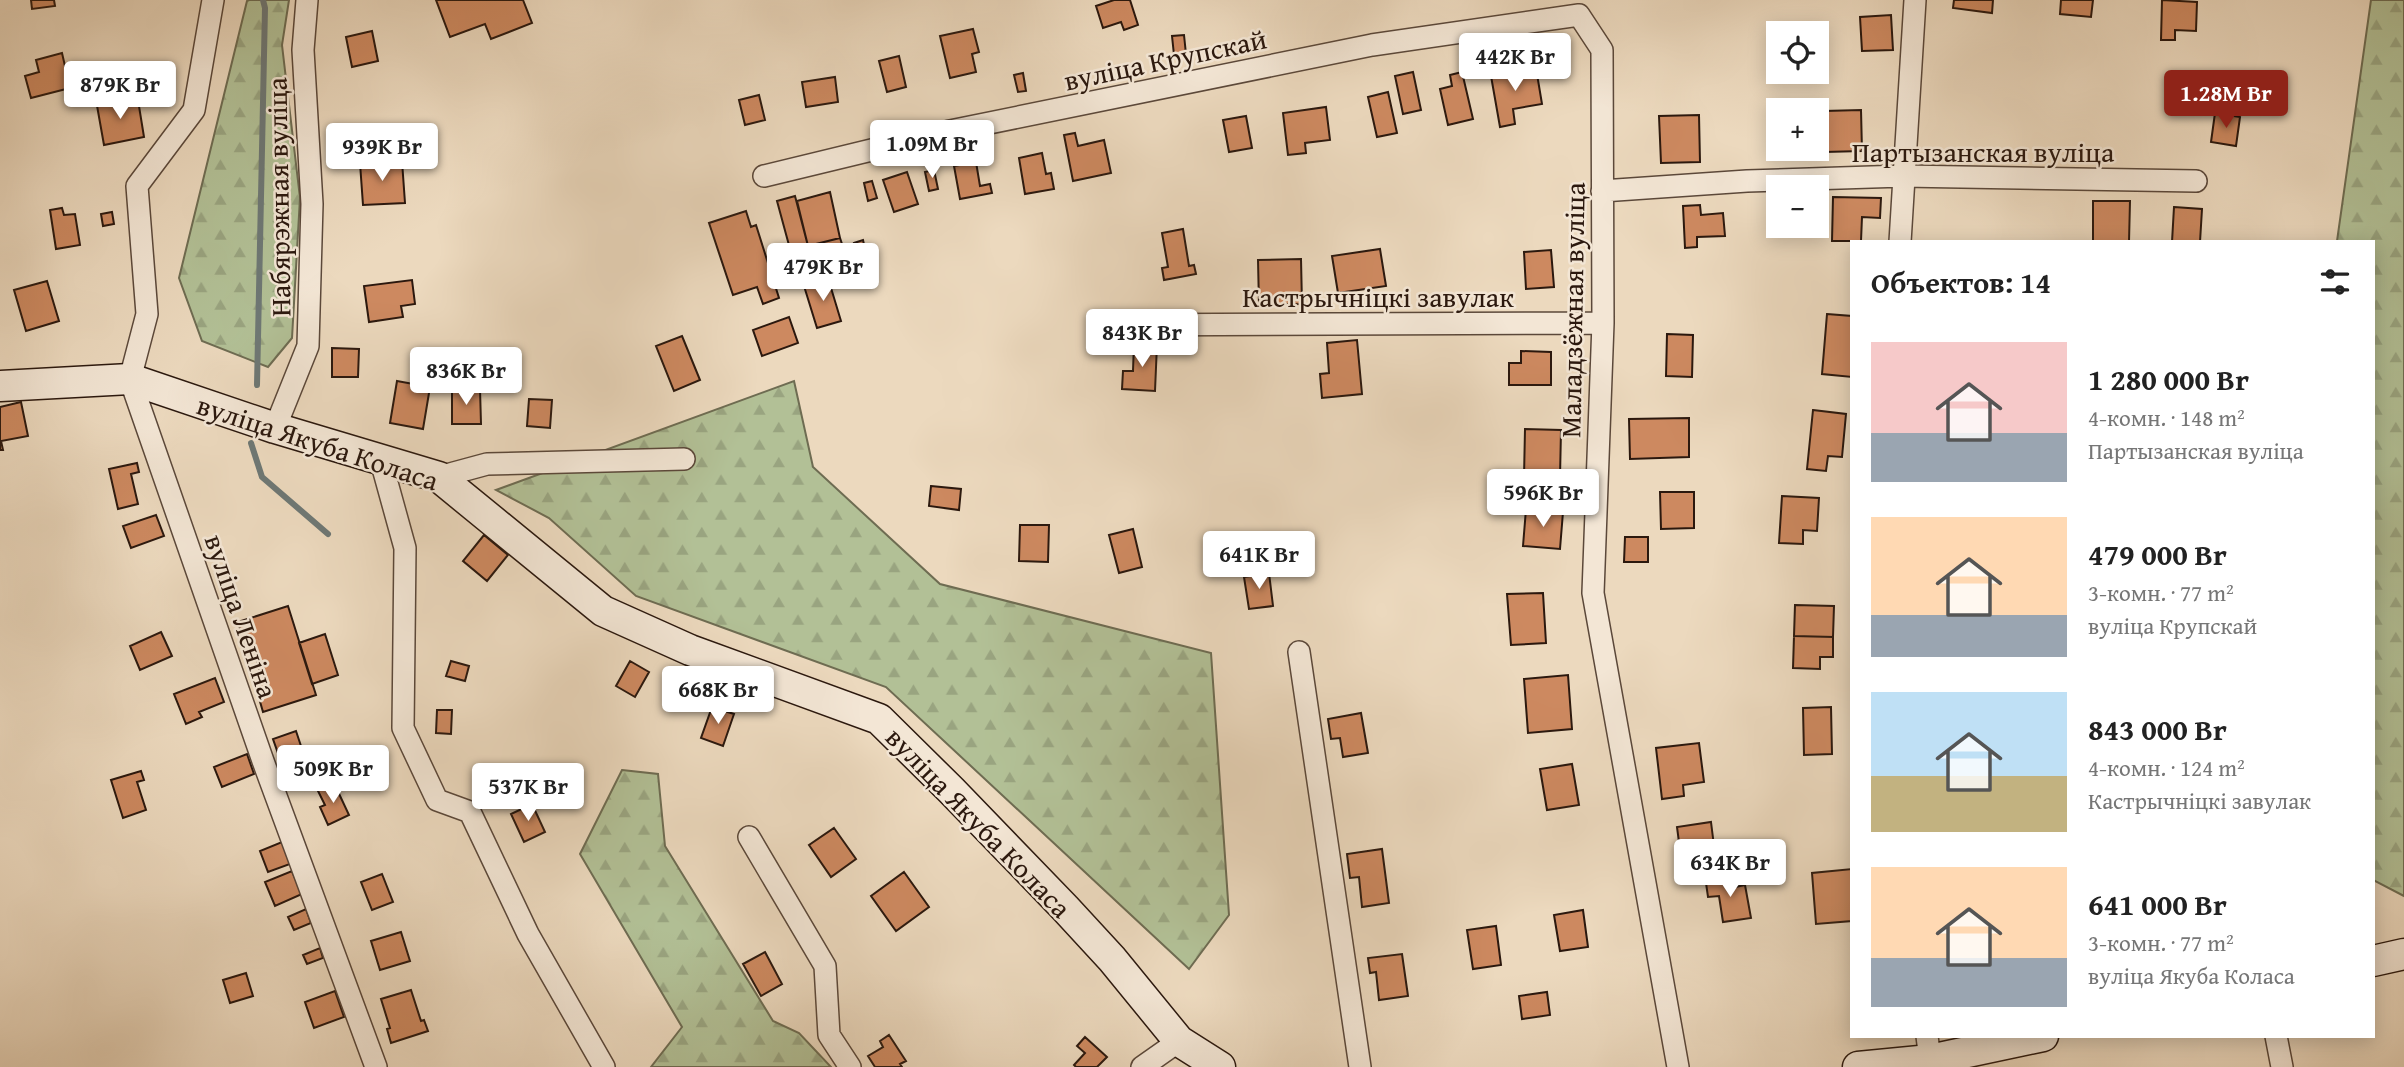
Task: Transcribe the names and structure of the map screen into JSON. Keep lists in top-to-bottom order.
{
  "streets": {
    "street": [
      "вуліца Крупскай",
      "Партызанская вуліца",
      "Набярэжная вуліца",
      "Кастрычніцкі завулак",
      "Маладзёжная вуліца",
      "вуліца Якуба Коласа",
      "вуліца Леніна"
    ]
  },
  "crossings": [
    ["вуліца Крупскай", "Маладзёжная вуліца"],
    ["Партызанская вуліца", "Маладзёжная вуліца"],
    ["Набярэжная вуліца", "вуліца Якуба Коласа"],
    ["Кастрычніцкі завулак", "Маладзёжная вуліца"],
    ["вуліца Якуба Коласа", "вуліца Леніна"]
  ],
  "page": {
    "map_buttons": ["+", "−"],
    "price": [
      "442K Br",
      "879K Br",
      "1.28M Br",
      "1.09M Br",
      "939K Br",
      "479K Br",
      "843K Br",
      "836K Br",
      "596K Br",
      "641K Br",
      "668K Br",
      "509K Br",
      "537K Br",
      "634K Br"
    ],
    "heading": "Объектов: 14",
    "list": [
      {
        "name": "1 280 000 Br",
        "note": "4-комн. · 148 m² · Партызанская вуліца"
      },
      {
        "name": "479 000 Br",
        "note": "3-комн. · 77 m² · вуліца Крупскай"
      },
      {
        "name": "843 000 Br",
        "note": "4-комн. · 124 m² · Кастрычніцкі завулак"
      },
      {
        "name": "641 000 Br",
        "note": "3-комн. · 77 m² · вуліца Якуба Коласа"
      }
    ]
  }
}
